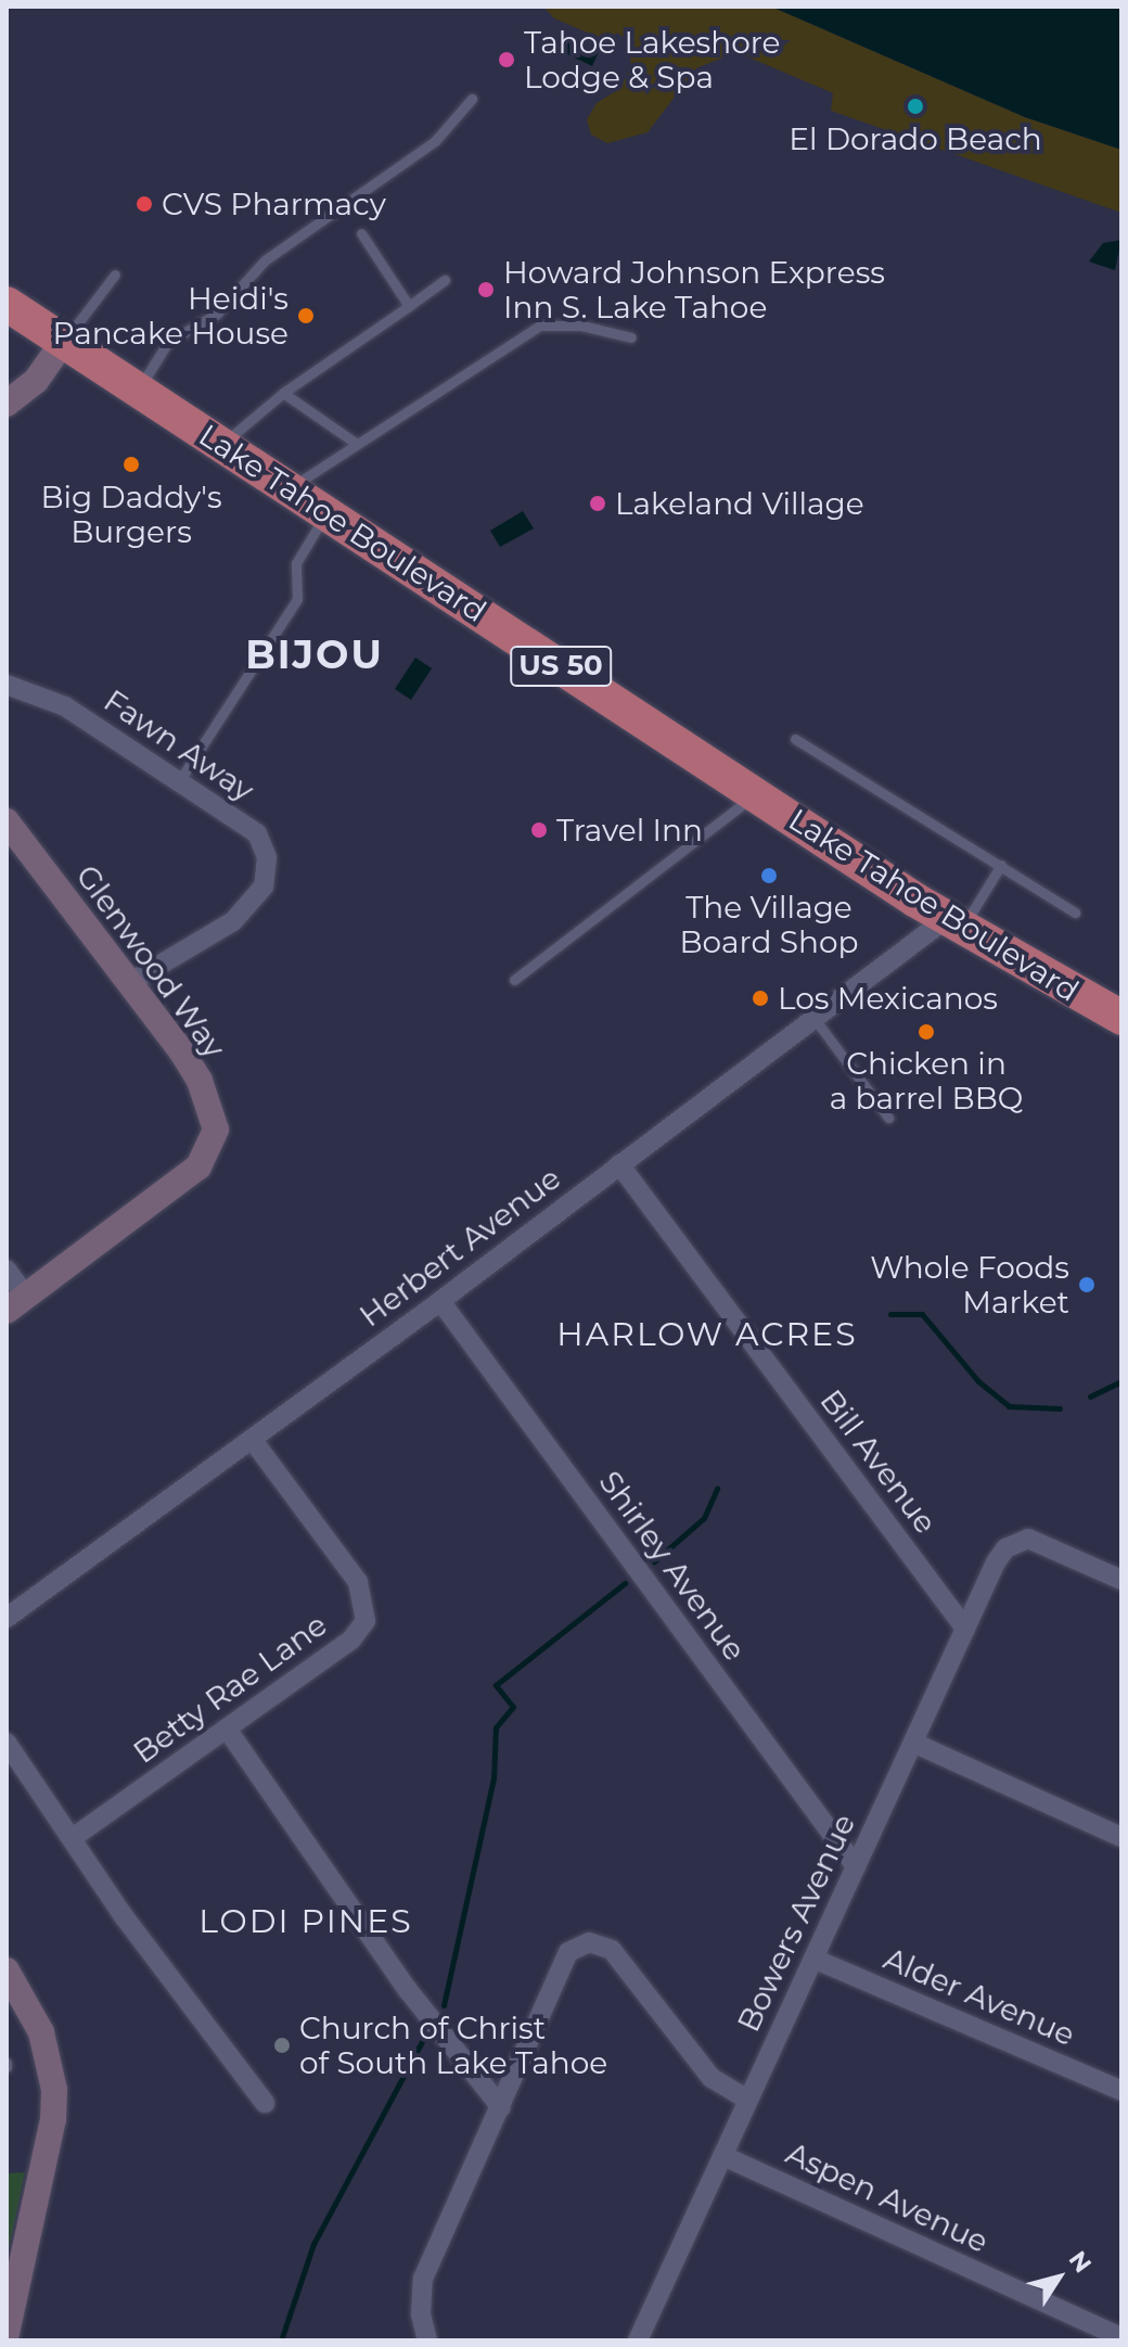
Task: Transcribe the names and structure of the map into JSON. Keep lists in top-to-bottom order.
{
  "streets": {
    "highway": ["Lake Tahoe Boulevard", "US 50"],
    "street": [
      "Fawn Away",
      "Glenwood Way",
      "Herbert Avenue",
      "Bill Avenue",
      "Shirley Avenue",
      "Betty Rae Lane",
      "Bowers Avenue",
      "Alder Avenue",
      "Aspen Avenue"
    ]
  },
  "crossings": [
    ["Lake Tahoe Boulevard", "Herbert Avenue"],
    ["Fawn Away", "Glenwood Way"],
    ["Herbert Avenue", "Bill Avenue"],
    ["Herbert Avenue", "Shirley Avenue"],
    ["Herbert Avenue", "Betty Rae Lane"],
    ["Bill Avenue", "Bowers Avenue"],
    ["Shirley Avenue", "Bowers Avenue"],
    ["Bowers Avenue", "Alder Avenue"],
    ["Bowers Avenue", "Aspen Avenue"]
  ],
  "districts": ["BIJOU", "HARLOW ACRES", "LODI PINES"],
  "places": [
    "Tahoe Lakeshore Lodge & Spa",
    "El Dorado Beach",
    "CVS Pharmacy",
    "Howard Johnson Express Inn S. Lake Tahoe",
    "Heidi's Pancake House",
    "Big Daddy's Burgers",
    "Lakeland Village",
    "Travel Inn",
    "The Village Board Shop",
    "Los Mexicanos",
    "Chicken in a barrel BBQ",
    "Whole Foods Market",
    "Church of Christ of South Lake Tahoe"
  ],
  "north": "top right"
}
